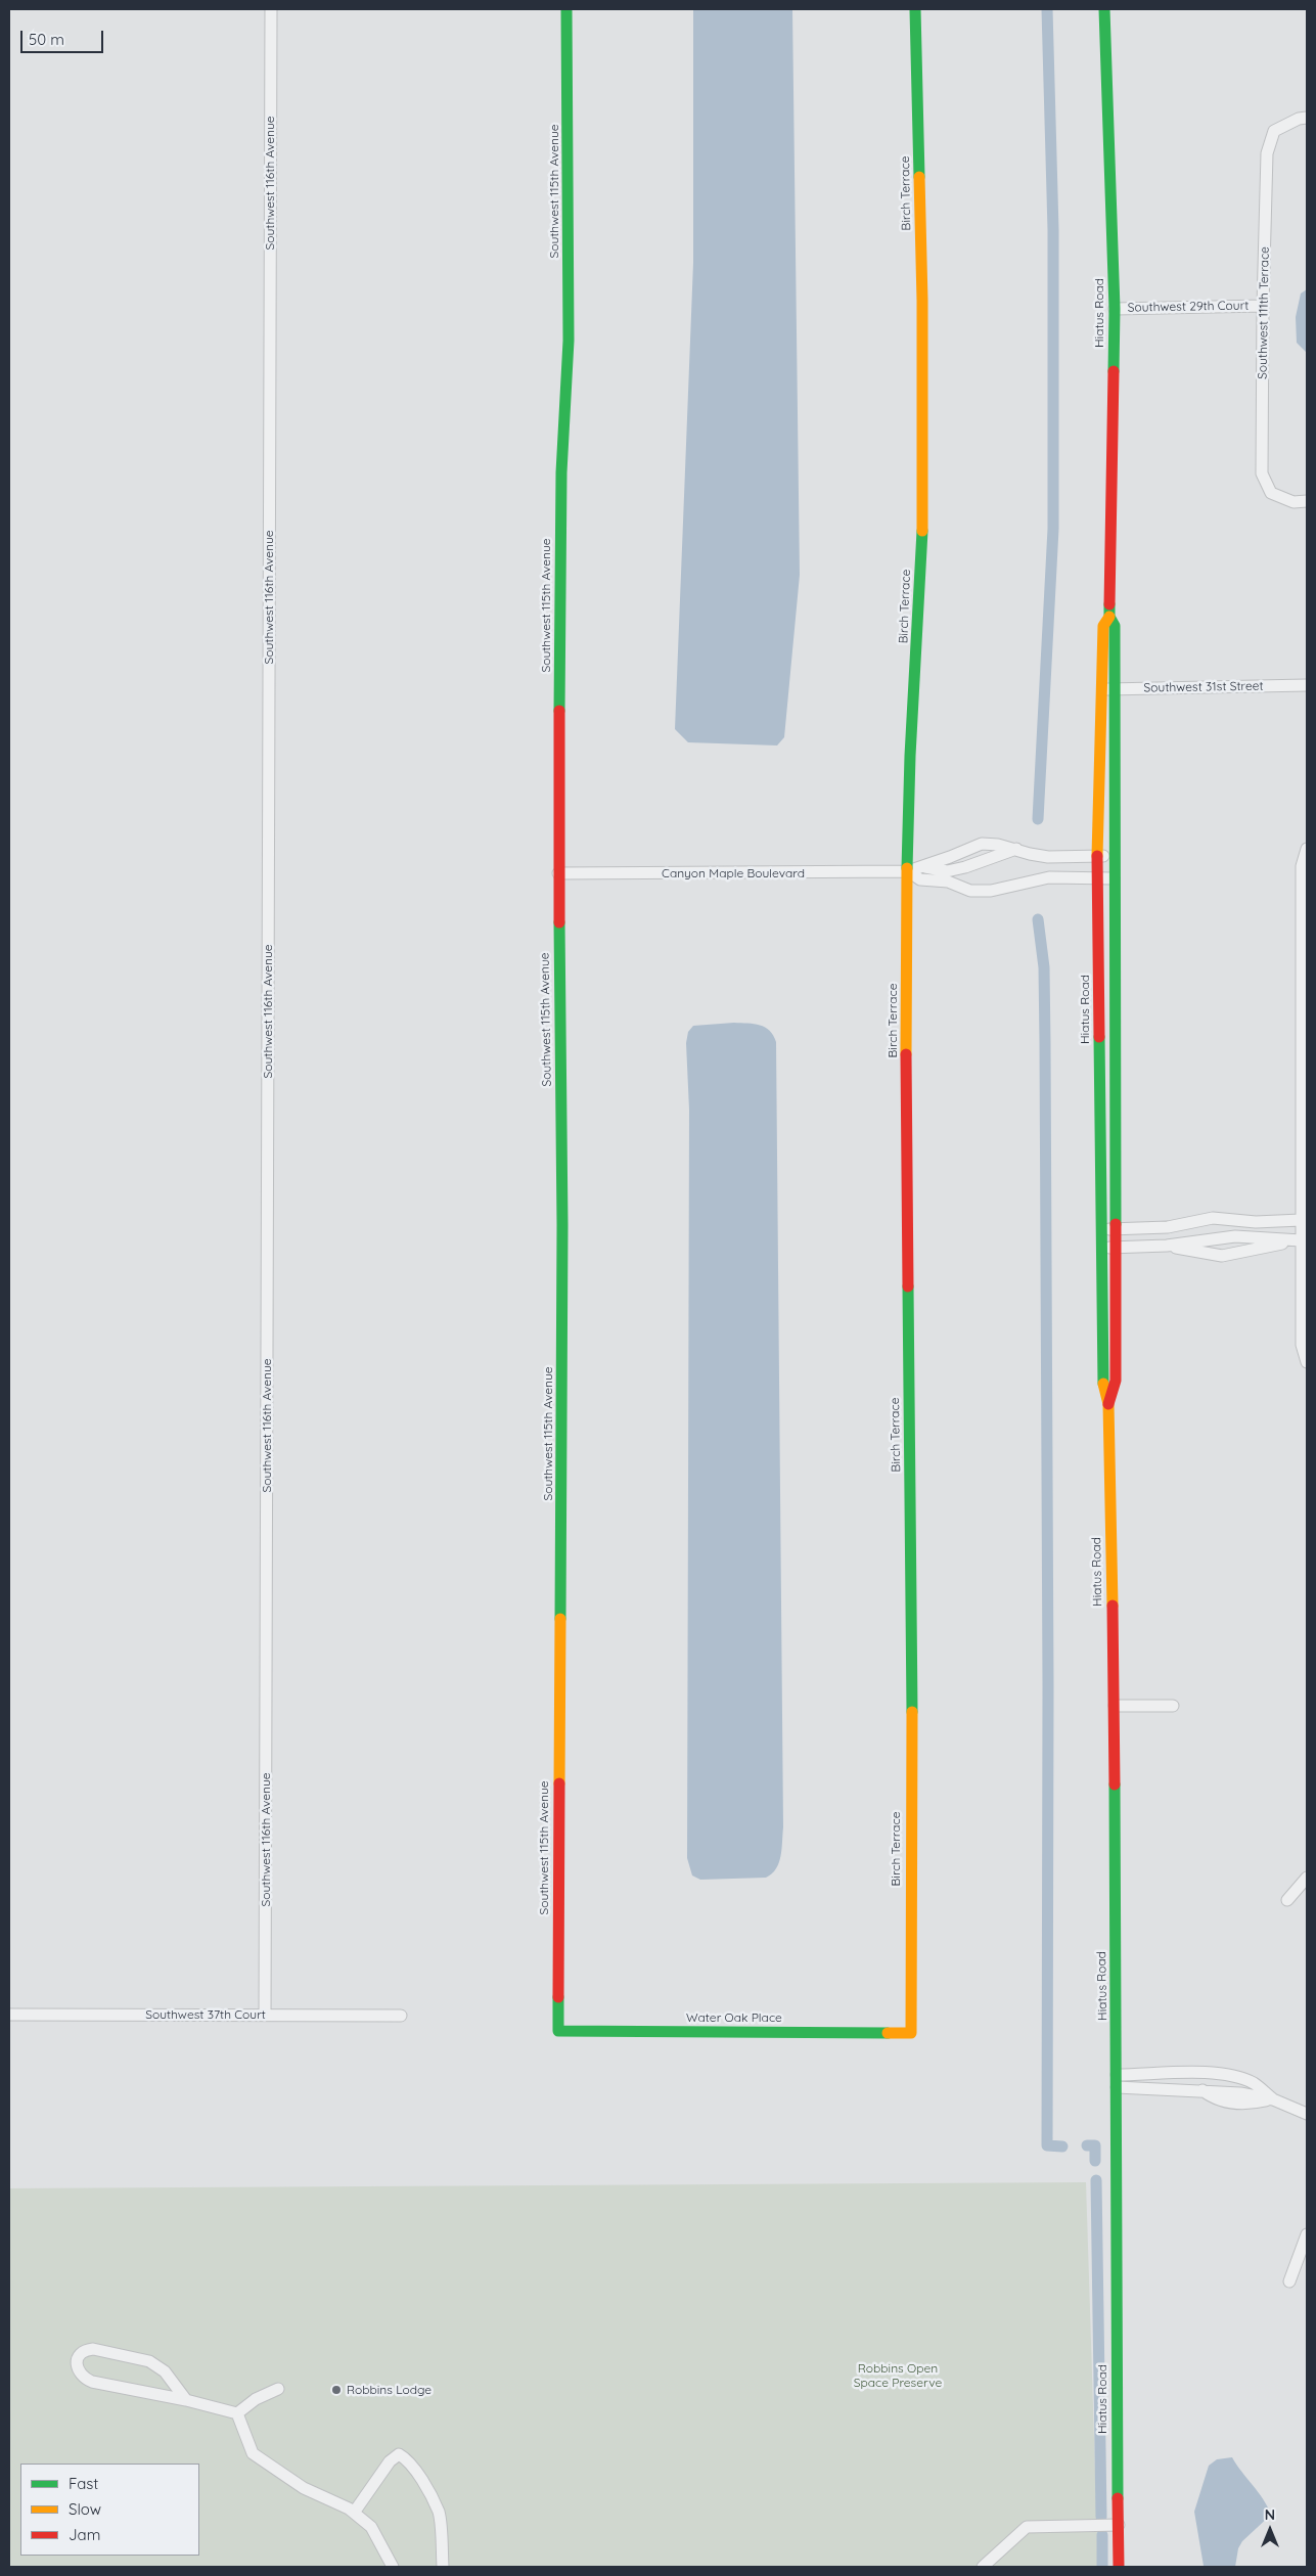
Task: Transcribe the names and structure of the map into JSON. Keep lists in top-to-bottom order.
{
  "streets": {
    "street": [
      "Southwest 116th Avenue",
      "Southwest 115th Avenue",
      "Birch Terrace",
      "Southwest 29th Court",
      "Hiatus Road",
      "Southwest 111th Terrace",
      "Southwest 31st Street",
      "Canyon Maple Boulevard",
      "Southwest 37th Court",
      "Water Oak Place"
    ]
  },
  "crossings": [
    ["Southwest 116th Avenue", "Southwest 37th Court"],
    ["Southwest 115th Avenue", "Canyon Maple Boulevard"],
    ["Southwest 115th Avenue", "Water Oak Place"],
    ["Birch Terrace", "Canyon Maple Boulevard"],
    ["Birch Terrace", "Water Oak Place"],
    ["Southwest 29th Court", "Hiatus Road"],
    ["Southwest 29th Court", "Southwest 111th Terrace"],
    ["Hiatus Road", "Southwest 31st Street"],
    ["Hiatus Road", "Canyon Maple Boulevard"]
  ],
  "parks": ["Robbins Open Space Preserve"],
  "places": ["Robbins Lodge"],
  "legend": ["Fast", "Slow", "Jam"],
  "scale_bar": "50 m",
  "north": "top"
}
